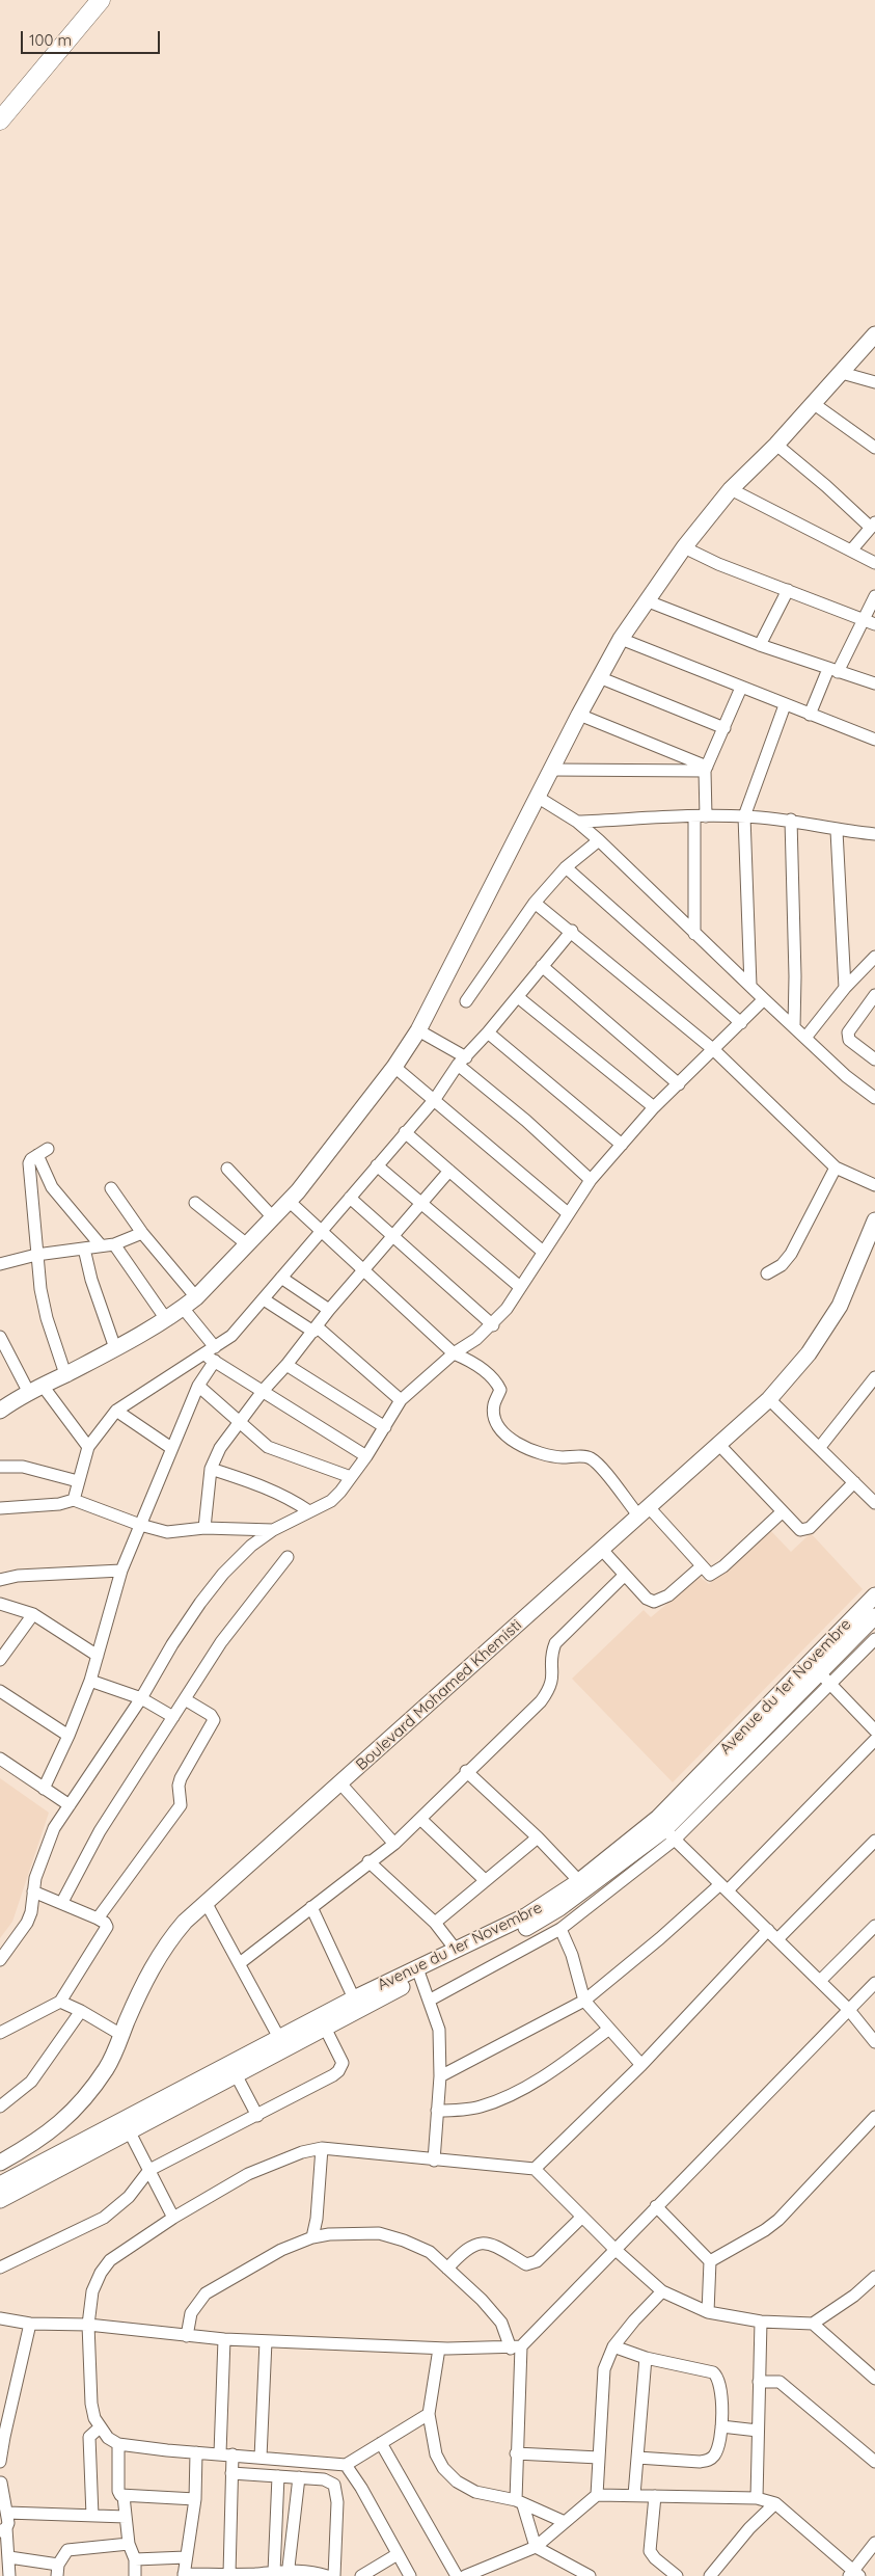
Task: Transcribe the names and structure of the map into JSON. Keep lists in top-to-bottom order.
{
  "streets": {
    "main road": ["Avenue du 1er Novembre", "Boulevard Mohamed Khemisti"]
  },
  "scale_bar": "100 m"
}
